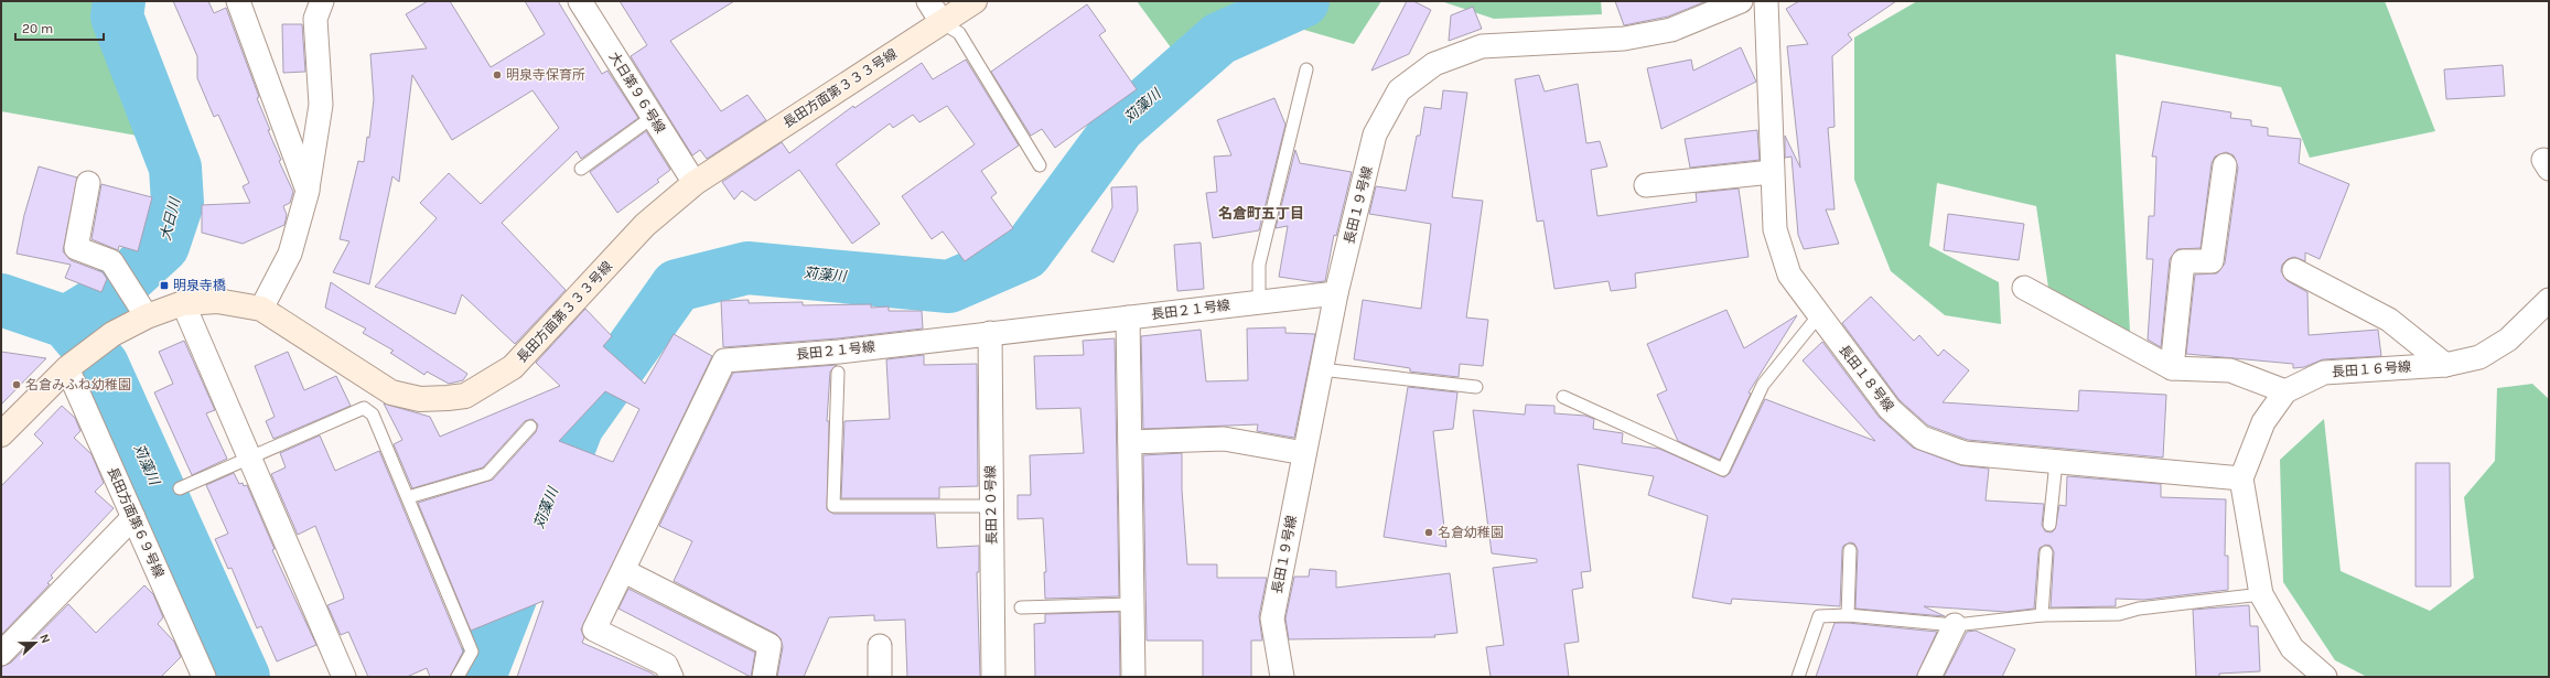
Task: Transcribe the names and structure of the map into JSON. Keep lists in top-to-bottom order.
{
  "streets": {
    "street": [
      "長田方面第３３３号線",
      "大日第９６号線",
      "長田１９号線",
      "長田２１号線",
      "長田１６号線",
      "長田１８号線",
      "長田２０号線",
      "長田方面第６９号線"
    ]
  },
  "crossings": [
    ["長田方面第３３３号線", "大日第９６号線"],
    ["長田方面第３３３号線", "長田方面第６９号線"],
    ["長田１９号線", "長田２１号線"],
    ["長田２１号線", "長田２０号線"],
    ["長田１６号線", "長田１８号線"]
  ],
  "districts": ["名倉町五丁目"],
  "water": ["苅藻川", "大日川"],
  "places": {
    "other": ["明泉寺保育所", "名倉みふね幼稚園", "名倉幼稚園"],
    "transit": ["明泉寺橋"]
  },
  "scale_bar": "20 m",
  "north": "right"
}
